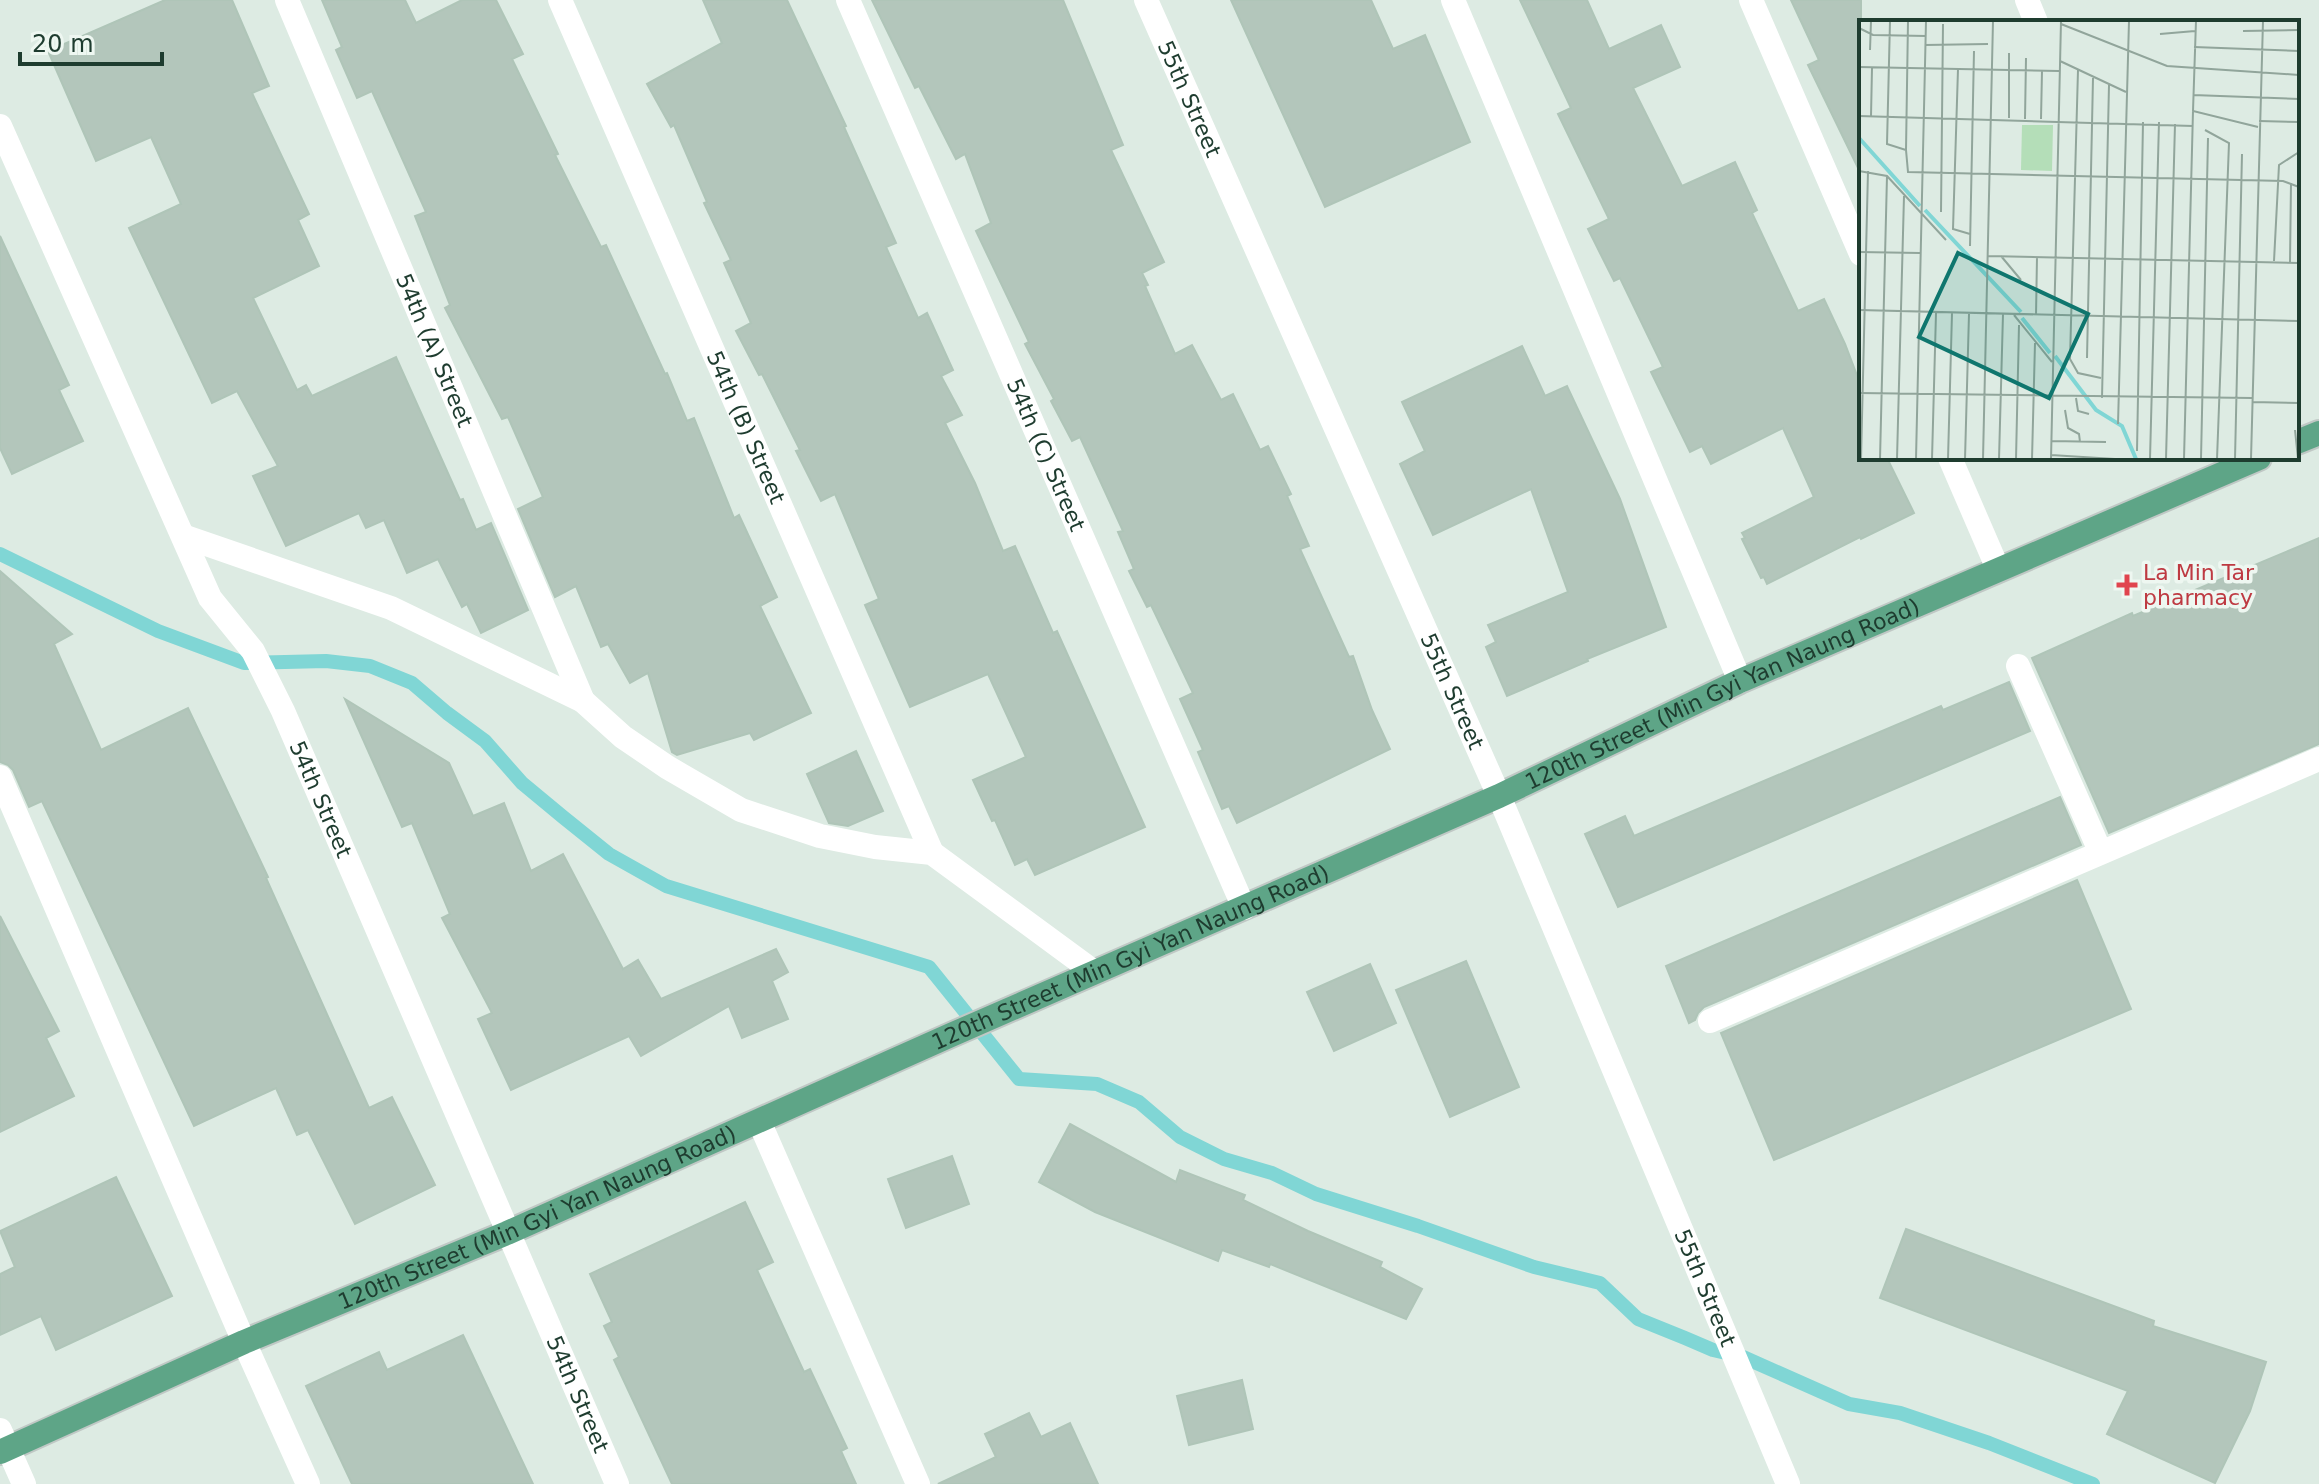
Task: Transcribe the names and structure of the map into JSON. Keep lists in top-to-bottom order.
{
  "streets": {
    "main road": ["120th Street (Min Gyi Yan Naung Road)"],
    "street": [
      "55th Street",
      "54th (A) Street",
      "54th (B) Street",
      "54th (C) Street",
      "54th Street"
    ]
  },
  "crossings": [
    ["55th Street", "120th Street (Min Gyi Yan Naung Road)"],
    ["54th (C) Street", "120th Street (Min Gyi Yan Naung Road)"],
    ["120th Street (Min Gyi Yan Naung Road)", "54th Street"]
  ],
  "places": {
    "health": ["La Min Tar pharmacy"]
  },
  "scale_bar": "20 m"
}
